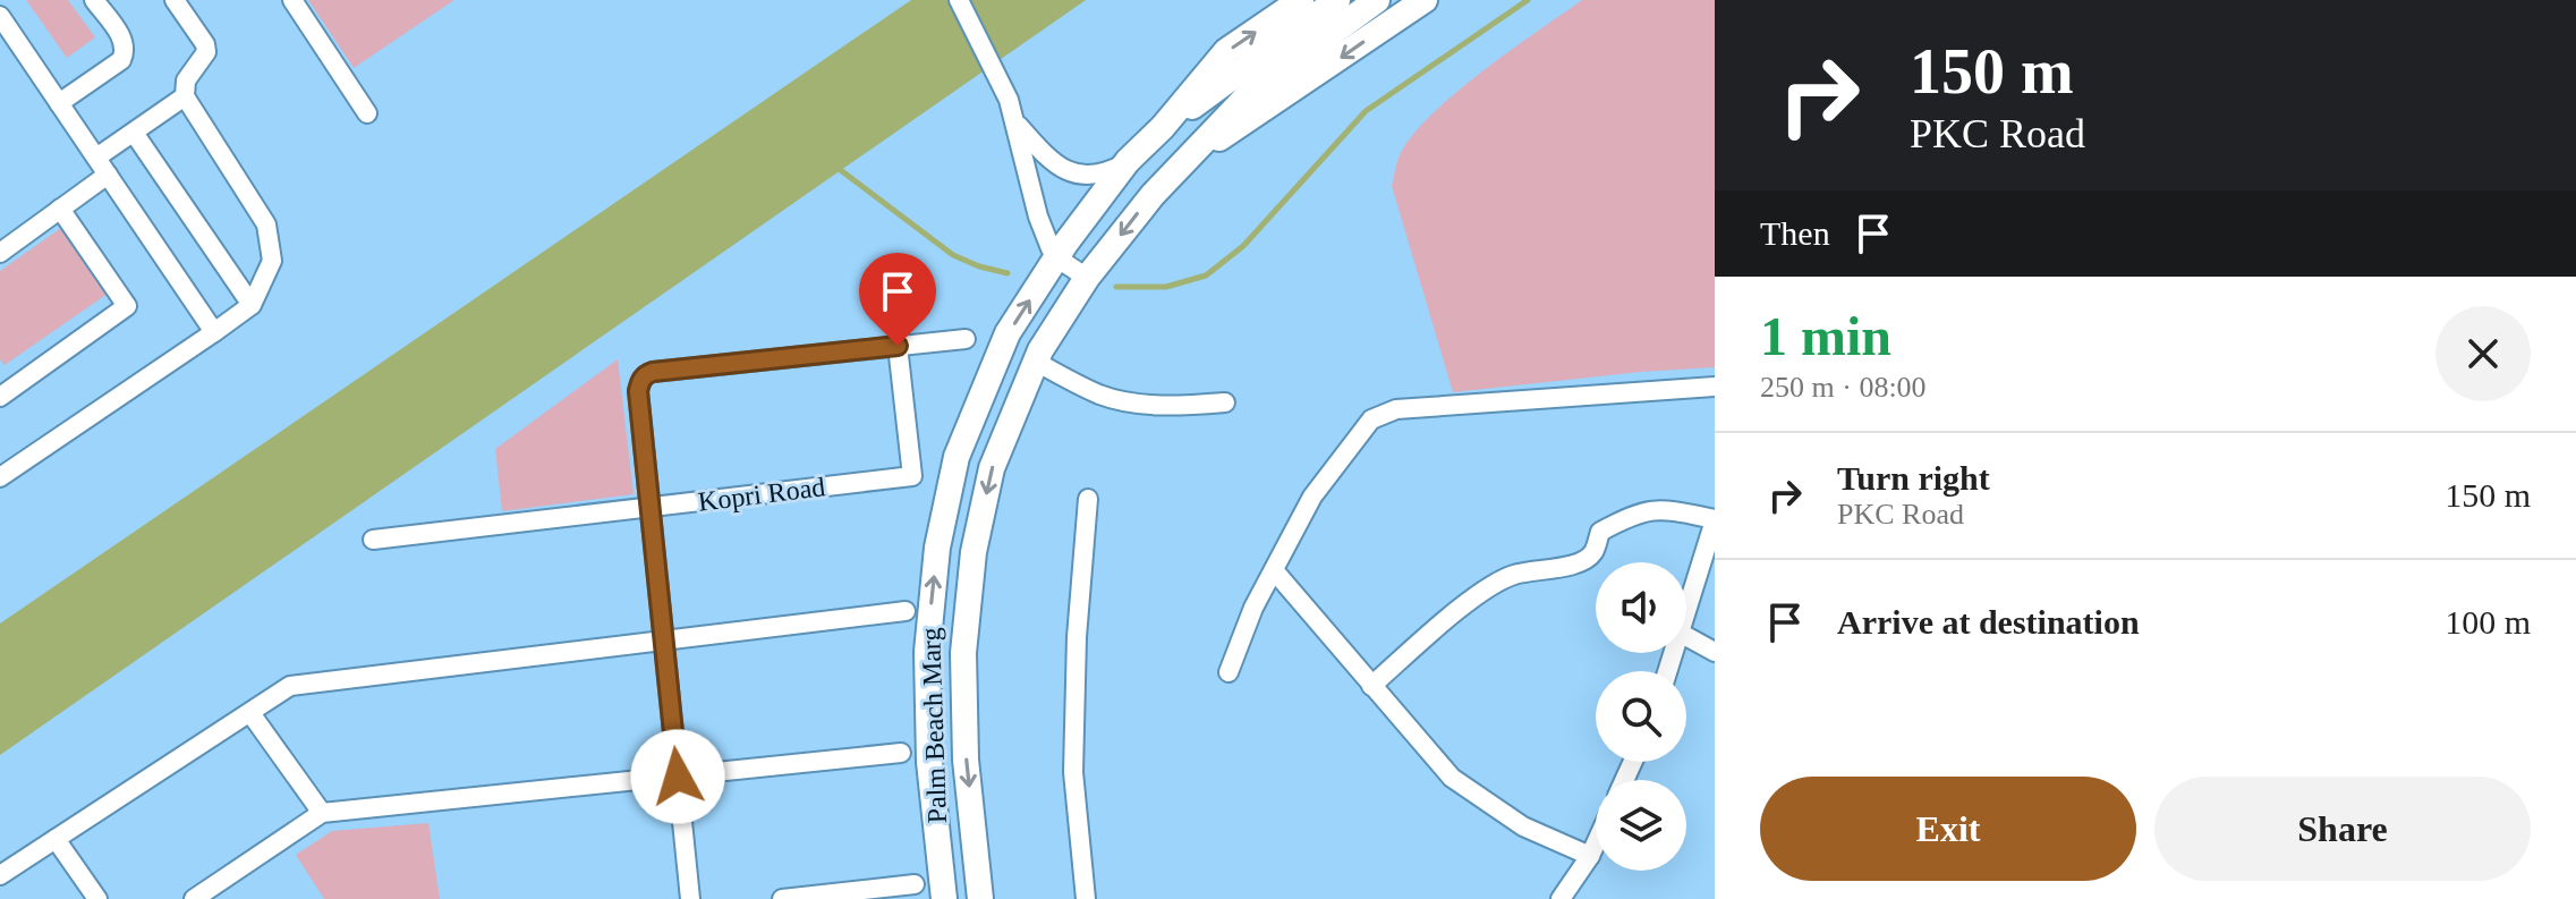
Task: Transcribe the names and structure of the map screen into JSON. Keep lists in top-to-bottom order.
{
  "streets": {
    "main road": ["Palm Beach Marg"],
    "street": ["Kopri Road"]
  },
  "page": {
    "turn": ["150 m", "PKC Road"],
    "then": "Then",
    "heading": ["1 min", "250 m · 08:00"],
    "list": [
      {
        "name": "Turn right",
        "note": "PKC Road",
        "value": "150 m"
      },
      {
        "name": "Arrive at destination",
        "value": "100 m"
      }
    ],
    "buttons": ["Exit", "Share"]
  }
}
